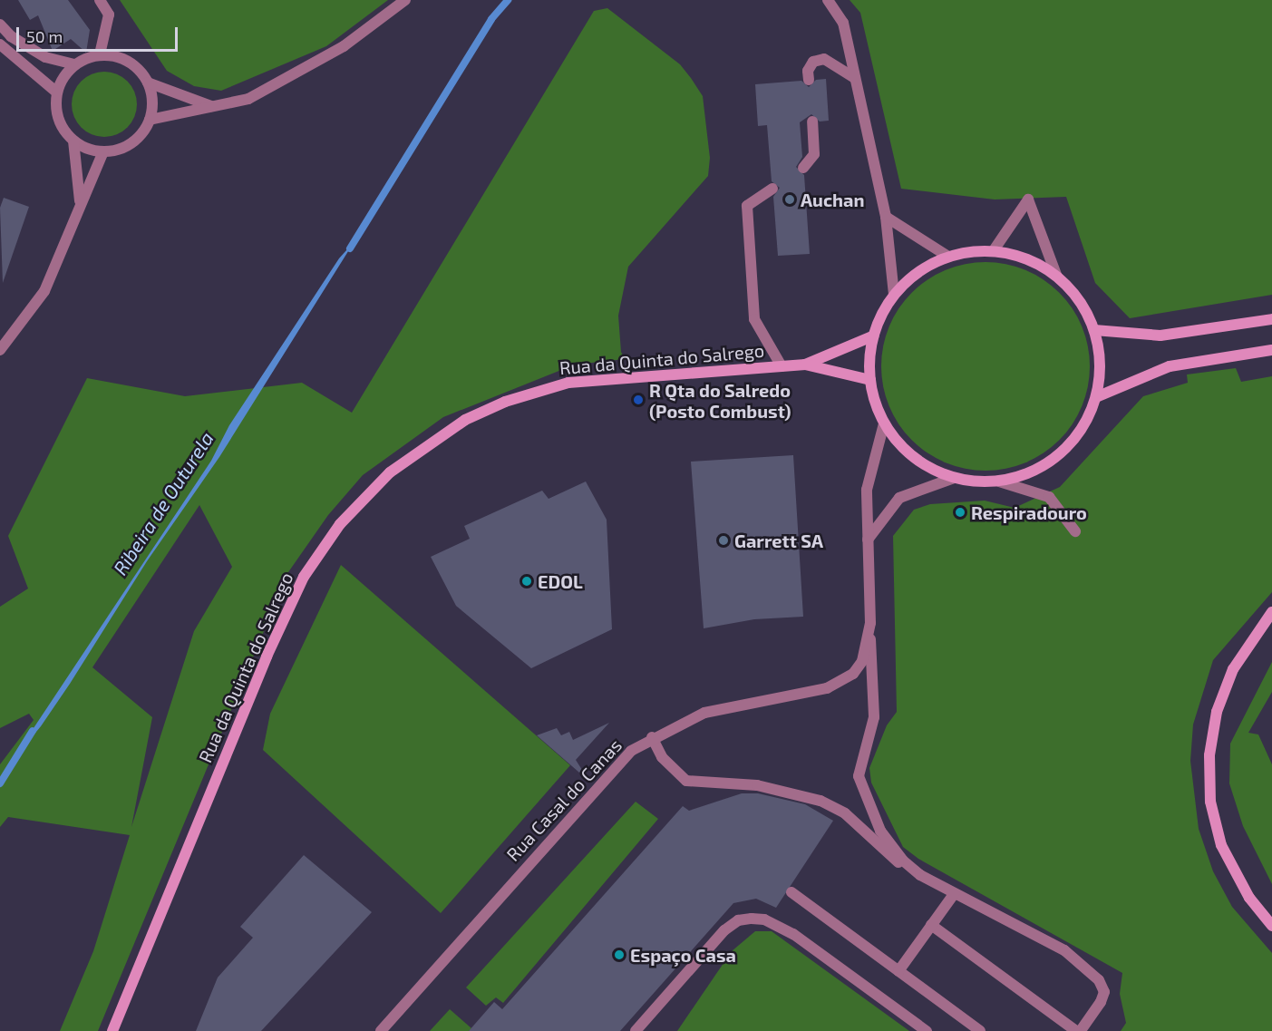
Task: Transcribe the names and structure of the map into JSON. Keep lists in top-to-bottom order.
{
  "streets": {
    "street": ["Rua da Quinta do Salrego", "Rua Casal do Canas"]
  },
  "water": ["Ribeira de Outurela"],
  "places": [
    "Auchan",
    "R Qta do Salredo (Posto Combust)",
    "Respiradouro",
    "Garrett SA",
    "EDOL",
    "Espaço Casa"
  ],
  "scale_bar": "50 m"
}
